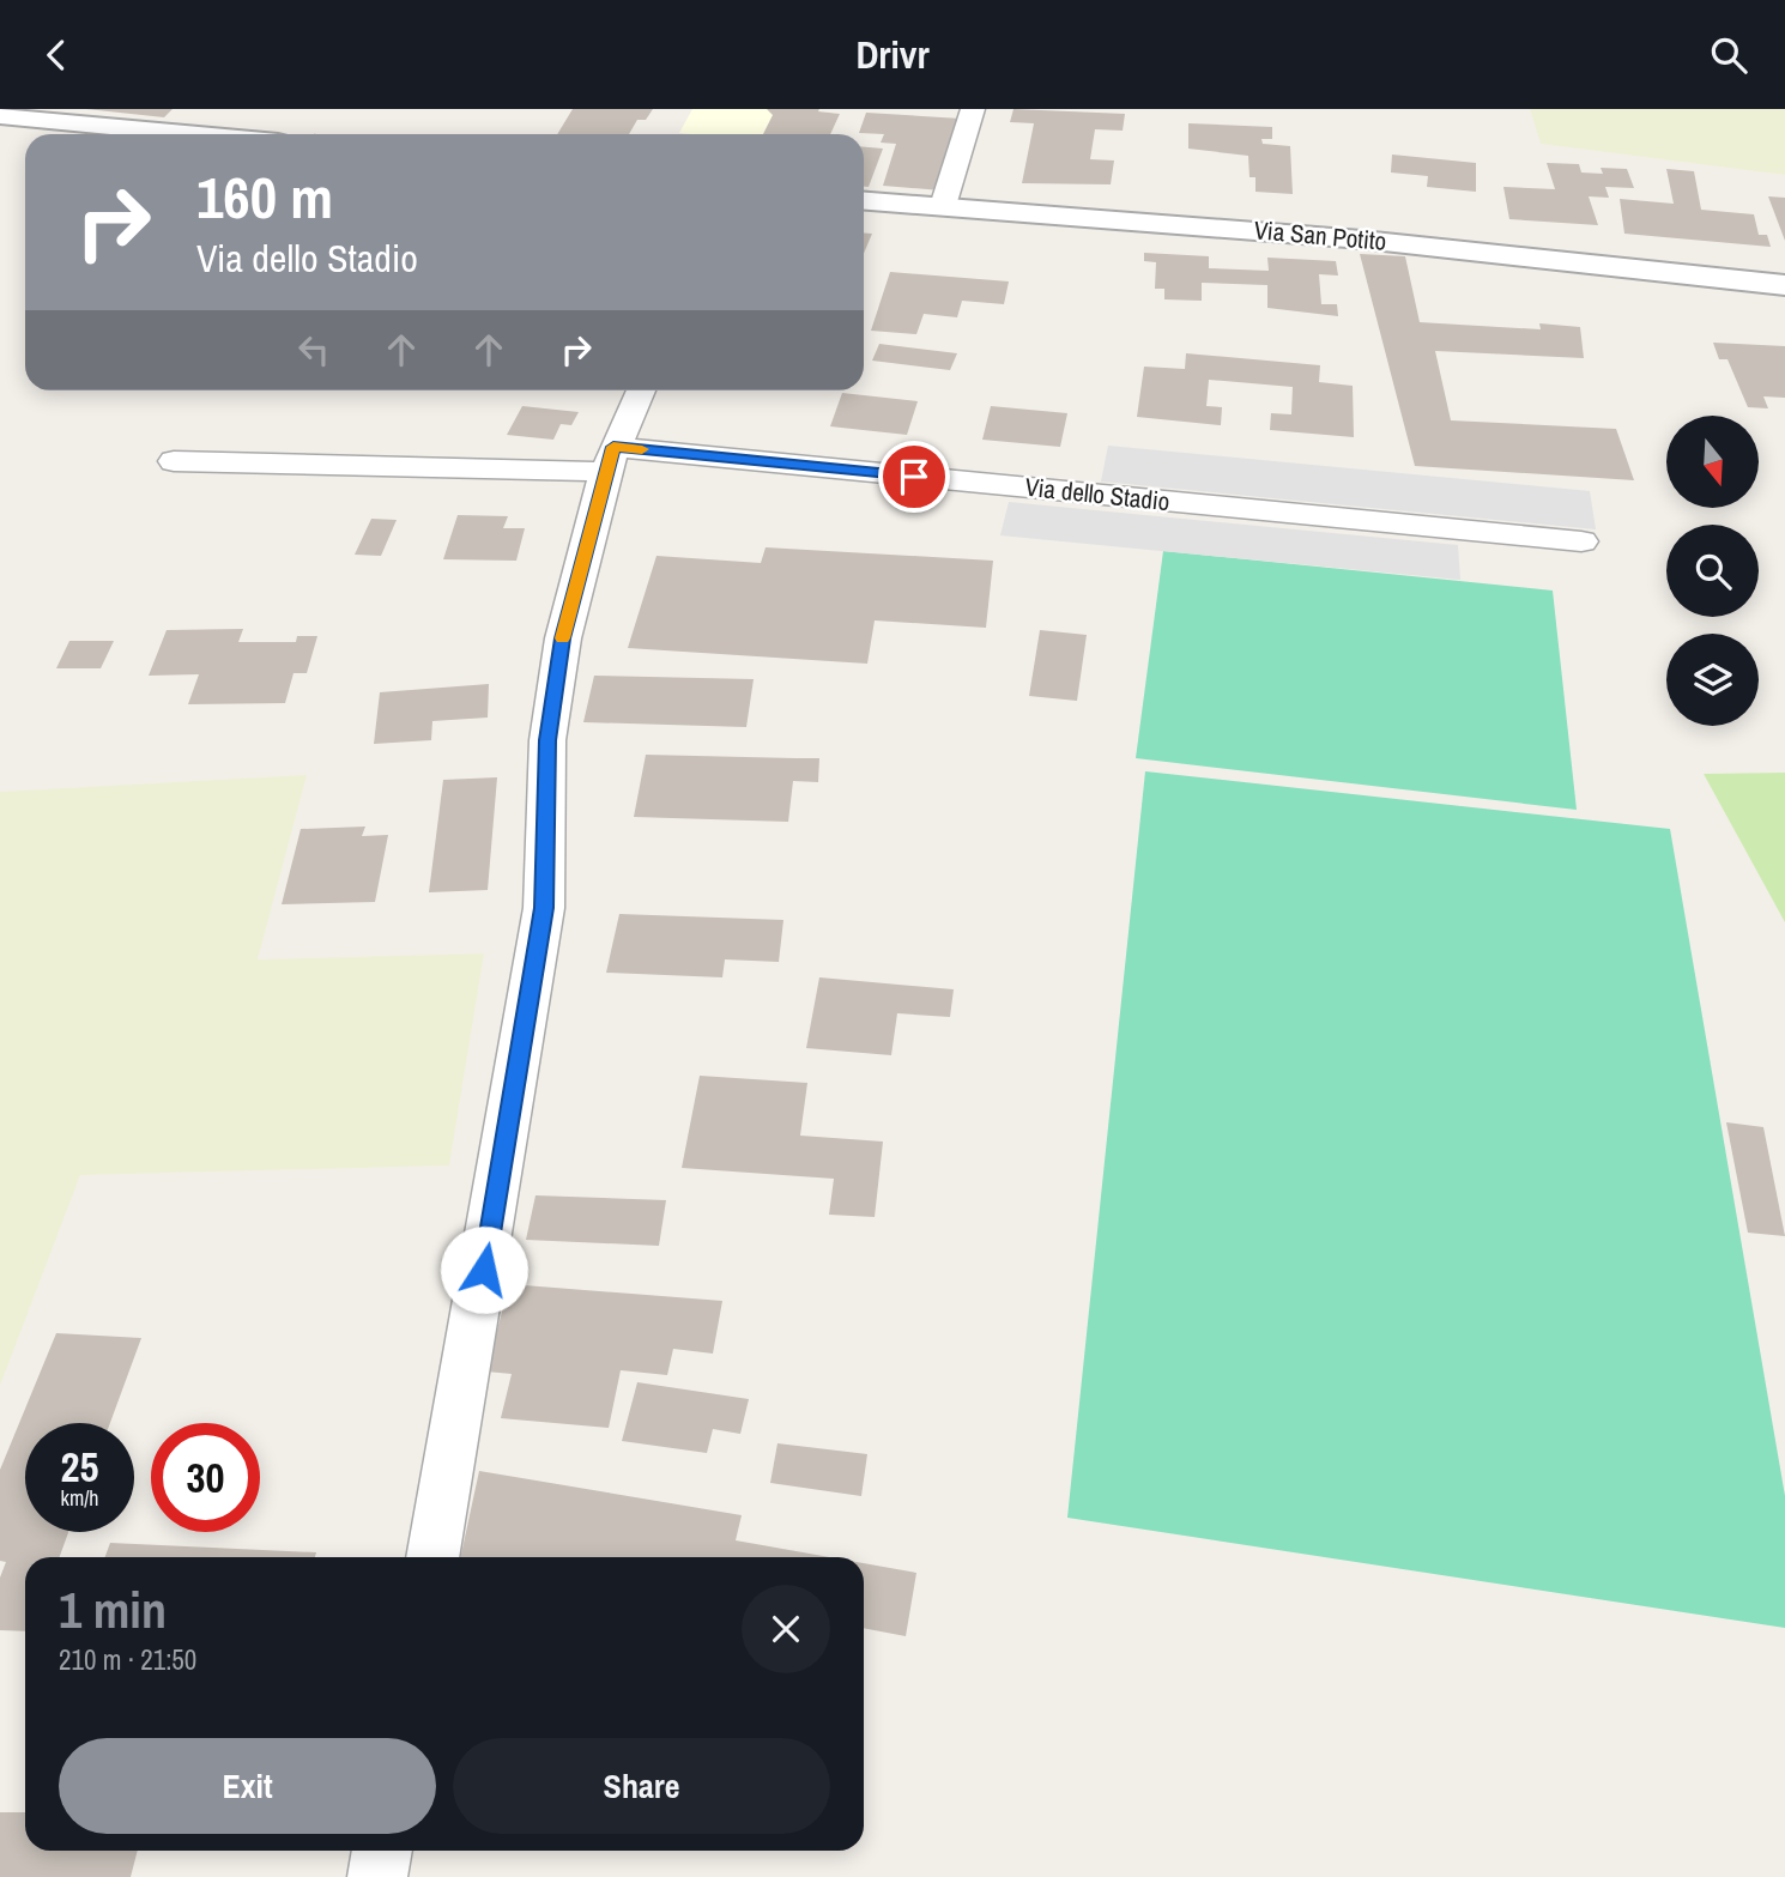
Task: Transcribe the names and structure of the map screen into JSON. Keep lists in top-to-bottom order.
{
  "streets": {
    "street": ["Via San Potito", "Via dello Stadio"]
  },
  "north": "bottom",
  "page": {
    "header": "Drivr",
    "turn": ["160 m", "Via dello Stadio"],
    "speed": "25 km/h",
    "limit": "30",
    "heading": ["1 min", "210 m · 21:50"],
    "buttons": ["Exit", "Share"]
  }
}
